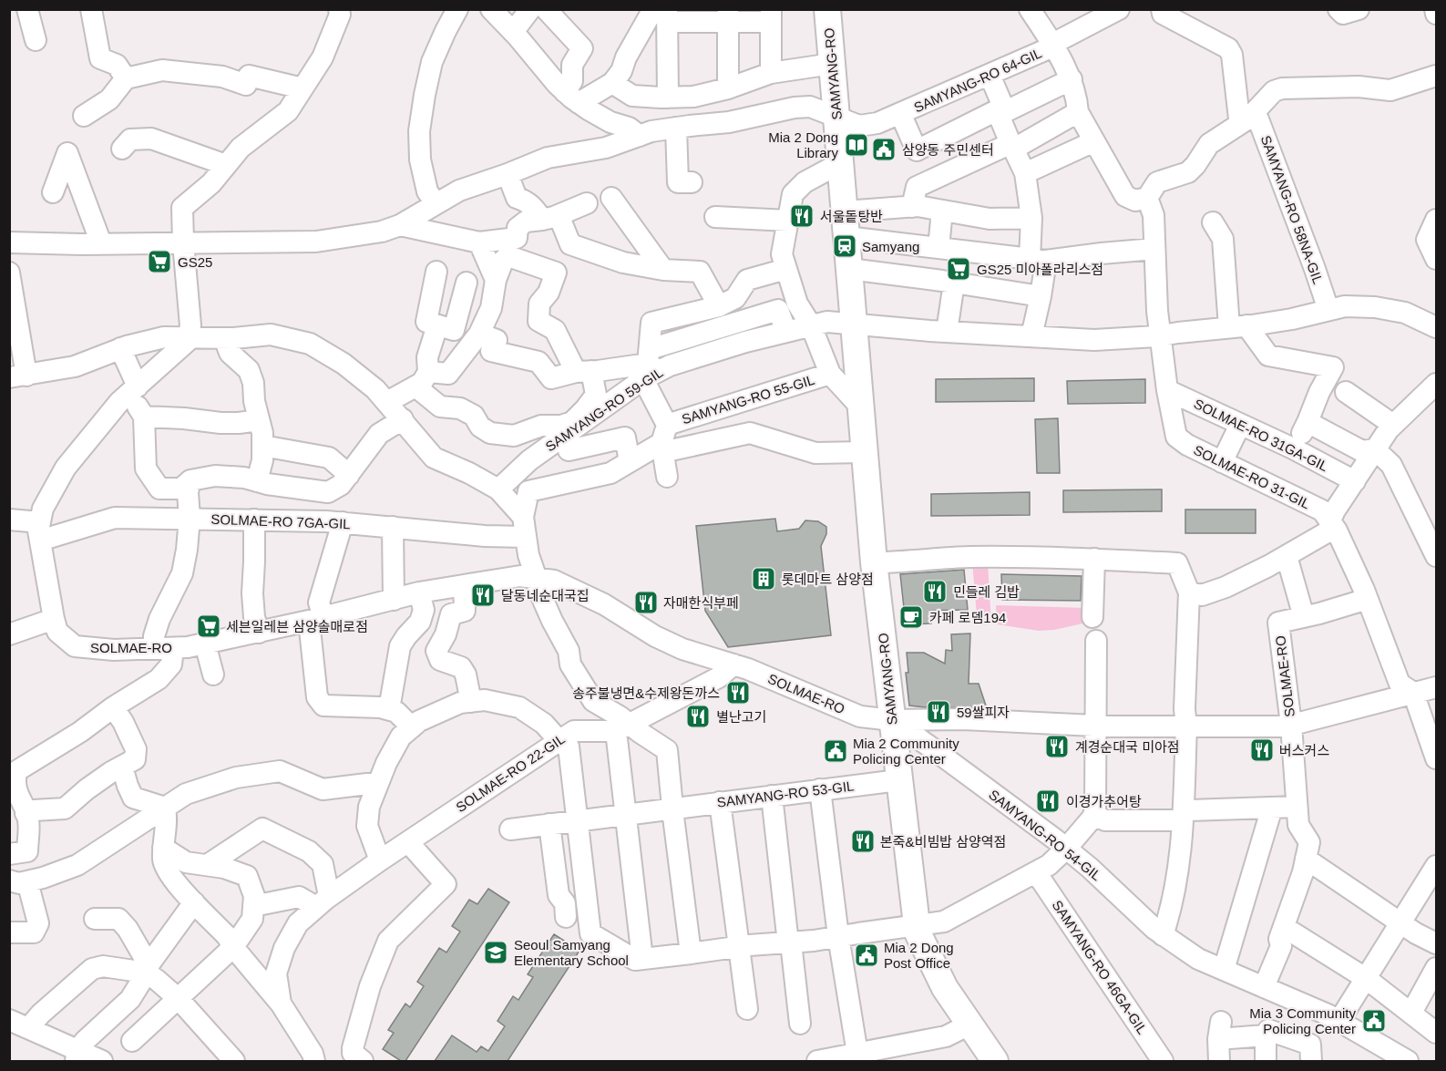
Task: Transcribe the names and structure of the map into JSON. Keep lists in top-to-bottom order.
{
  "streets": {
    "main road": ["SAMYANG-RO"],
    "street": [
      "SAMYANG-RO 64-GIL",
      "SAMYANG-RO 58NA-GIL",
      "SAMYANG-RO 55-GIL",
      "SAMYANG-RO 59-GIL",
      "SOLMAE-RO 31GA-GIL",
      "SOLMAE-RO 31-GIL",
      "SOLMAE-RO 7GA-GIL",
      "SOLMAE-RO",
      "SOLMAE-RO 22-GIL",
      "SAMYANG-RO 53-GIL",
      "SAMYANG-RO 54-GIL",
      "SAMYANG-RO 46GA-GIL"
    ]
  },
  "crossings": [
    ["SAMYANG-RO", "SAMYANG-RO 64-GIL"],
    ["SAMYANG-RO", "SAMYANG-RO 55-GIL"],
    ["SAMYANG-RO", "SAMYANG-RO 59-GIL"],
    ["SAMYANG-RO", "SOLMAE-RO"],
    ["SAMYANG-RO", "SAMYANG-RO 53-GIL"],
    ["SAMYANG-RO", "SAMYANG-RO 54-GIL"],
    ["SAMYANG-RO 64-GIL", "SOLMAE-RO 31-GIL"],
    ["SAMYANG-RO 58NA-GIL", "SAMYANG-RO 59-GIL"],
    ["SAMYANG-RO 55-GIL", "SAMYANG-RO 59-GIL"],
    ["SAMYANG-RO 59-GIL", "SOLMAE-RO 31-GIL"],
    ["SOLMAE-RO 31GA-GIL", "SOLMAE-RO 31-GIL"],
    ["SOLMAE-RO 31-GIL", "SOLMAE-RO"],
    ["SOLMAE-RO", "SOLMAE-RO 22-GIL"],
    ["SOLMAE-RO", "SAMYANG-RO 54-GIL"]
  ],
  "places": {
    "library": ["Mia 2 Dong Library"],
    "public building": [
      "삼양동 주민센터",
      "Mia 2 Community Policing Center",
      "Mia 2 Dong Post Office",
      "Mia 3 Community Policing Center"
    ],
    "restaurant": [
      "서울돝탕반",
      "민들레 김밥",
      "달동네순대국집",
      "자매한식부페",
      "송주불냉면&수제왕돈까스",
      "59쌀피자",
      "별난고기",
      "계경순대국 미아점",
      "버스커스",
      "이경가추어탕",
      "본죽&비빔밥 삼양역점"
    ],
    "station": ["Samyang"],
    "supermarket": ["GS25", "GS25 미아폴라리스점", "세븐일레븐 삼양솔매로점"],
    "building": ["롯데마트 삼양점"],
    "cafe": ["카페 로뎀194"],
    "school or university": ["Seoul Samyang Elementary School"]
  }
}
